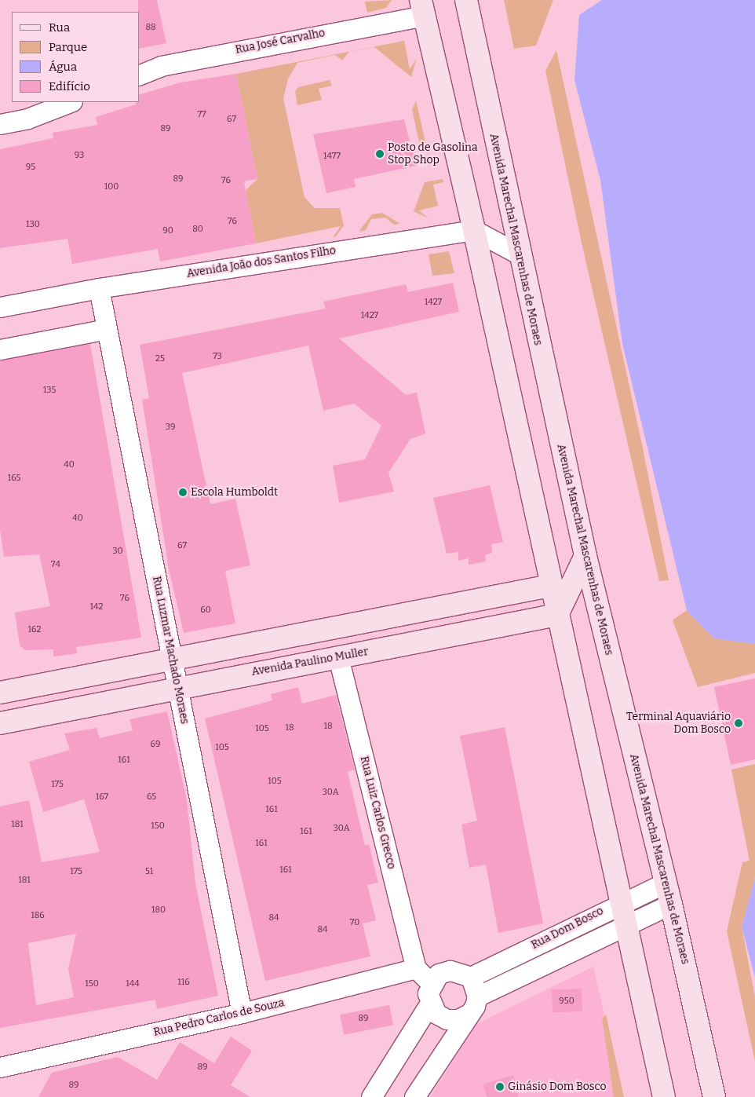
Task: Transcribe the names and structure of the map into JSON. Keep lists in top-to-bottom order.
{
  "streets": {
    "main road": ["Avenida Marechal Mascarenhas de Moraes", "Avenida Paulino Muller"],
    "street": [
      "Rua José Carvalho",
      "Avenida João dos Santos Filho",
      "Rua Luzmar Machado Moraes",
      "Rua Luiz Carlos Grecco",
      "Rua Dom Bosco",
      "Rua Pedro Carlos de Souza"
    ]
  },
  "crossings": [
    ["Avenida Marechal Mascarenhas de Moraes", "Rua Dom Bosco"],
    ["Avenida João dos Santos Filho", "Rua Luzmar Machado Moraes"],
    ["Rua Luzmar Machado Moraes", "Avenida Paulino Muller"],
    ["Rua Luzmar Machado Moraes", "Rua Pedro Carlos de Souza"],
    ["Avenida Paulino Muller", "Rua Luiz Carlos Grecco"],
    ["Rua Luiz Carlos Grecco", "Rua Pedro Carlos de Souza"]
  ],
  "places": [
    "Posto de Gasolina Stop Shop",
    "Escola Humboldt",
    "Terminal Aquaviário Dom Bosco",
    "Ginásio Dom Bosco"
  ],
  "house_numbers": [
    "88",
    "77",
    "67",
    "89",
    "93",
    "1477",
    "95",
    "89",
    "76",
    "100",
    "76",
    "130",
    "80",
    "90",
    "1427",
    "1427",
    "73",
    "25",
    "135",
    "39",
    "40",
    "165",
    "40",
    "67",
    "30",
    "74",
    "76",
    "142",
    "60",
    "162",
    "18",
    "18",
    "105",
    "69",
    "105",
    "161",
    "105",
    "175",
    "30A",
    "167",
    "65",
    "161",
    "181",
    "150",
    "30A",
    "161",
    "161",
    "161",
    "175",
    "51",
    "181",
    "180",
    "186",
    "84",
    "70",
    "84",
    "116",
    "150",
    "144",
    "950",
    "89",
    "89",
    "89"
  ],
  "legend": [
    "Rua",
    "Parque",
    "Água",
    "Edifício"
  ]
}
